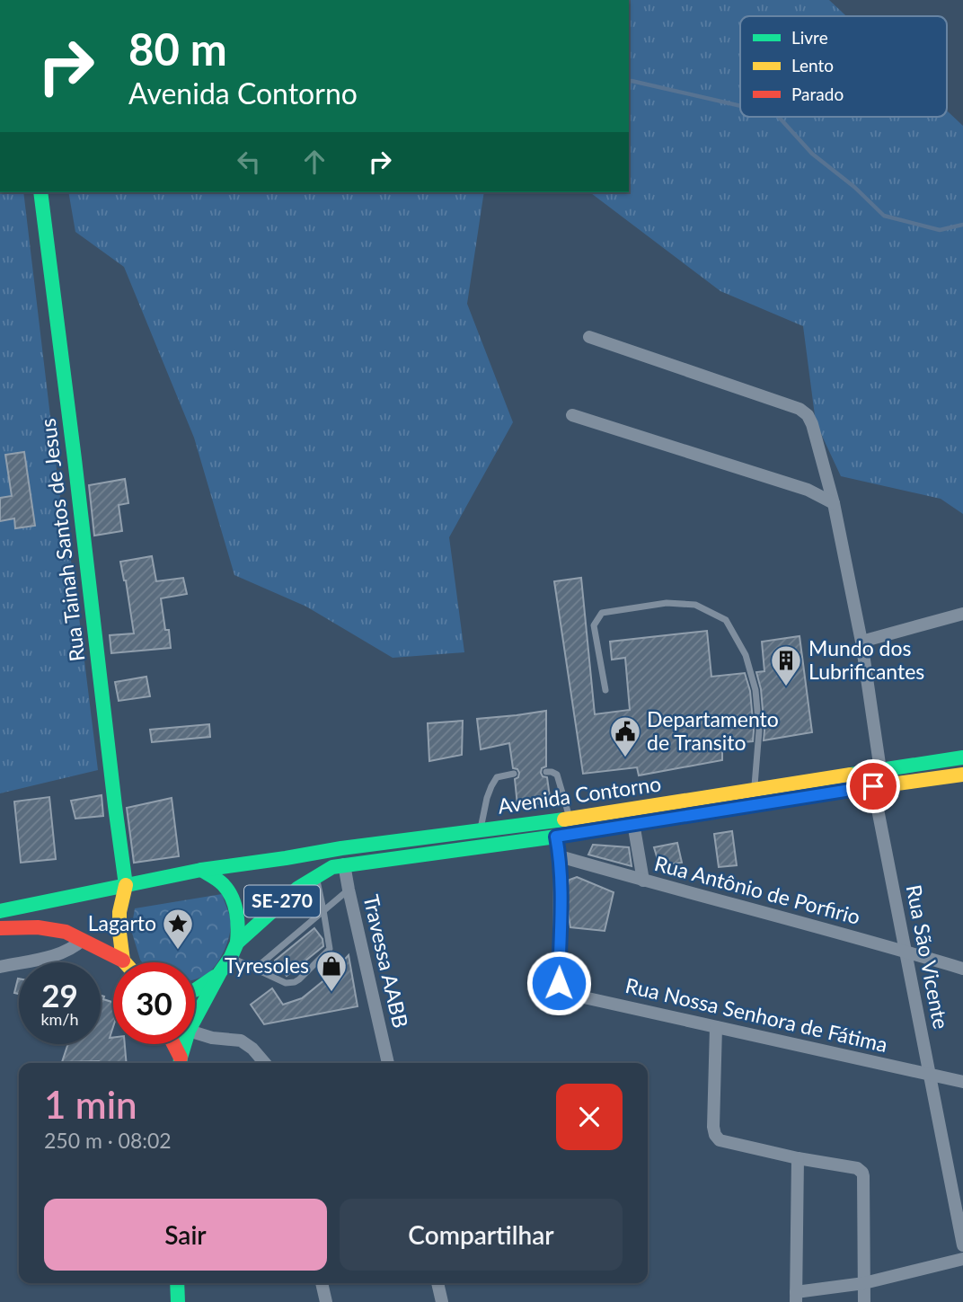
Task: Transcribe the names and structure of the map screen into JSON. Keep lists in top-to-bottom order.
{
  "streets": {
    "main road": ["Rua Tainah Santos de Jesus", "Avenida Contorno", "SE-270"],
    "street": [
      "Rua Antônio de Porfirio",
      "Rua São Vicente",
      "Travessa AABB",
      "Rua Nossa Senhora de Fátima"
    ]
  },
  "crossings": [
    ["Rua Tainah Santos de Jesus", "SE-270"],
    ["Avenida Contorno", "SE-270"],
    ["Avenida Contorno", "Rua São Vicente"],
    ["Avenida Contorno", "Travessa AABB"],
    ["Rua Antônio de Porfirio", "Rua São Vicente"],
    ["Rua Antônio de Porfirio", "Rua Nossa Senhora de Fátima"],
    ["SE-270", "Travessa AABB"],
    ["Rua São Vicente", "Rua Nossa Senhora de Fátima"]
  ],
  "places": {
    "building": ["Mundo dos Lubrificantes"],
    "public building": ["Departamento de Transito"],
    "place": ["Lagarto"],
    "shop": ["Tyresoles"]
  },
  "legend": ["Livre", "Lento", "Parado"],
  "page": {
    "turn": ["80 m", "Avenida Contorno"],
    "speed": "29 km/h",
    "limit": "30",
    "heading": ["1 min", "250 m · 08:02"],
    "buttons": ["Sair", "Compartilhar"]
  }
}
